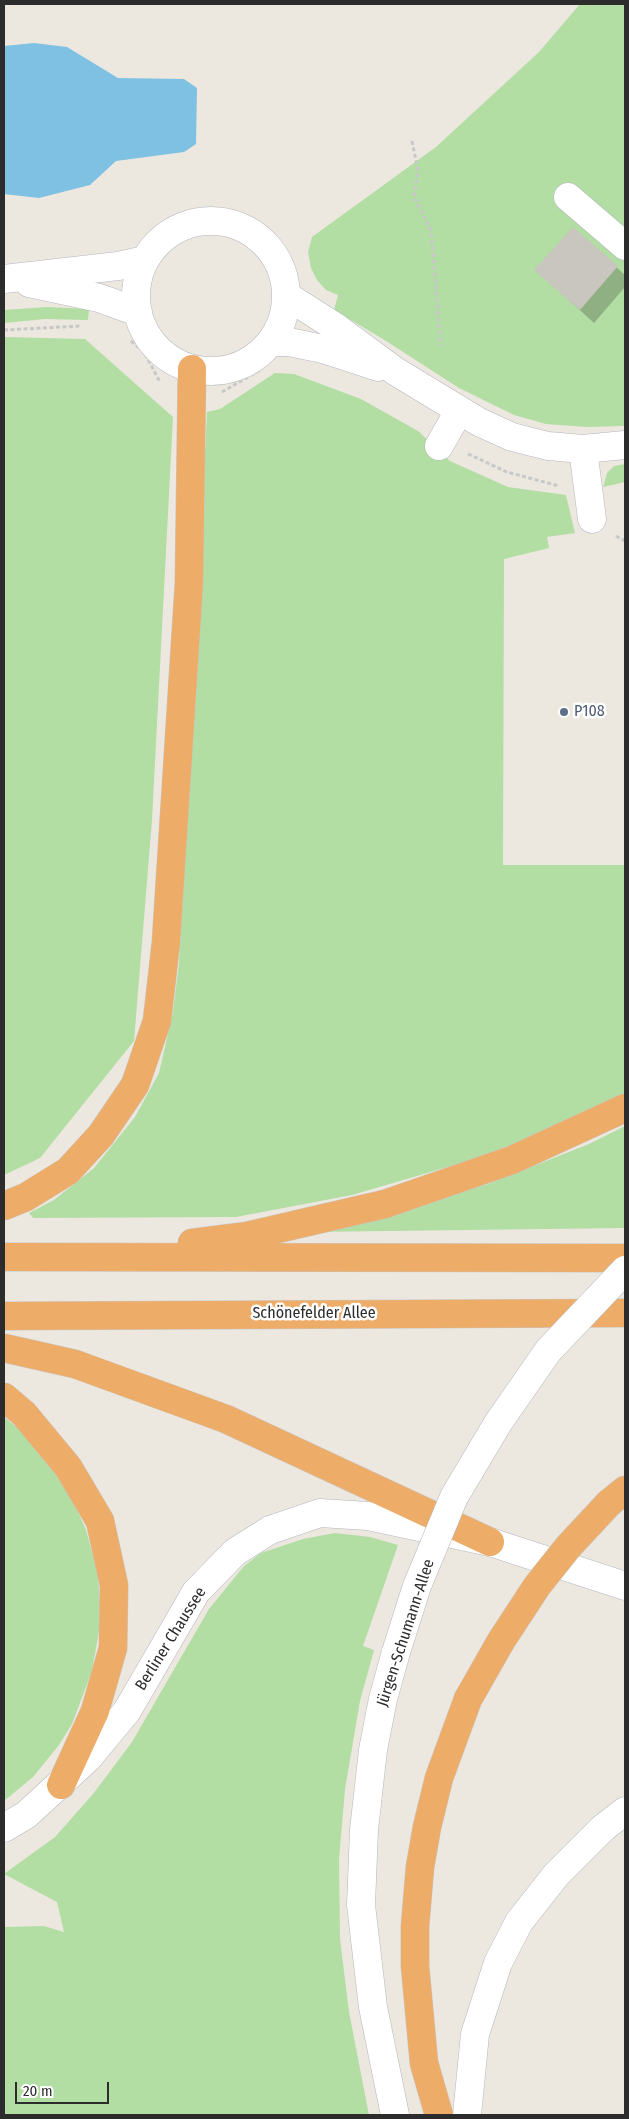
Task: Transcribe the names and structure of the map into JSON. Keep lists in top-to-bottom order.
{
  "streets": {
    "highway": ["Schönefelder Allee"],
    "street": ["Jürgen-Schumann-Allee", "Berliner Chaussee"]
  },
  "places": ["P108"],
  "scale_bar": "20 m"
}
